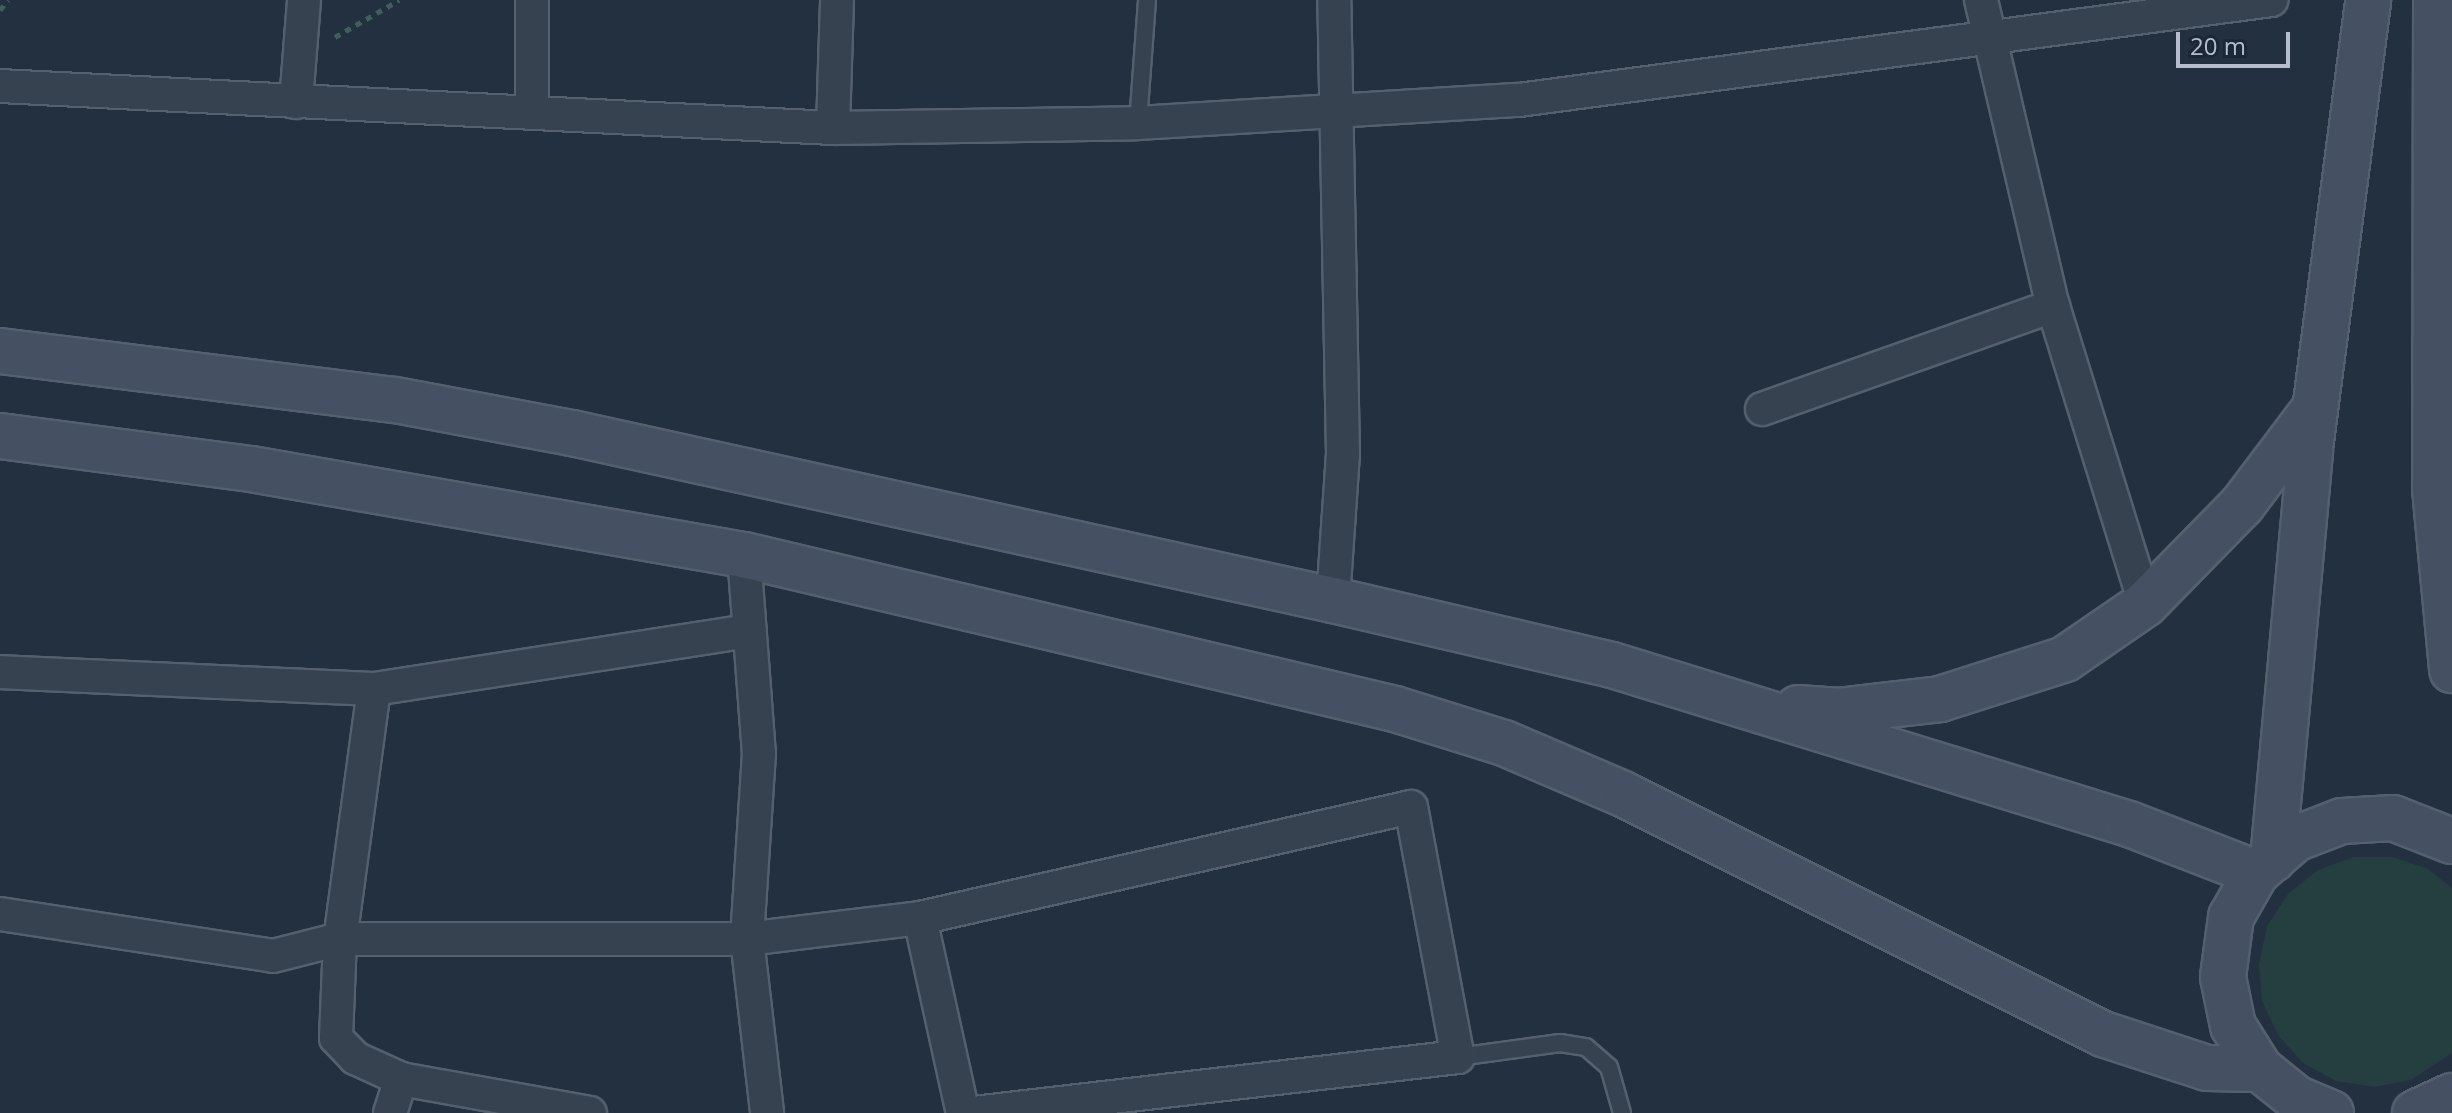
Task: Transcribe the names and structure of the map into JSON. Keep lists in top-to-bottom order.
{
  "scale_bar": "20 m"
}
